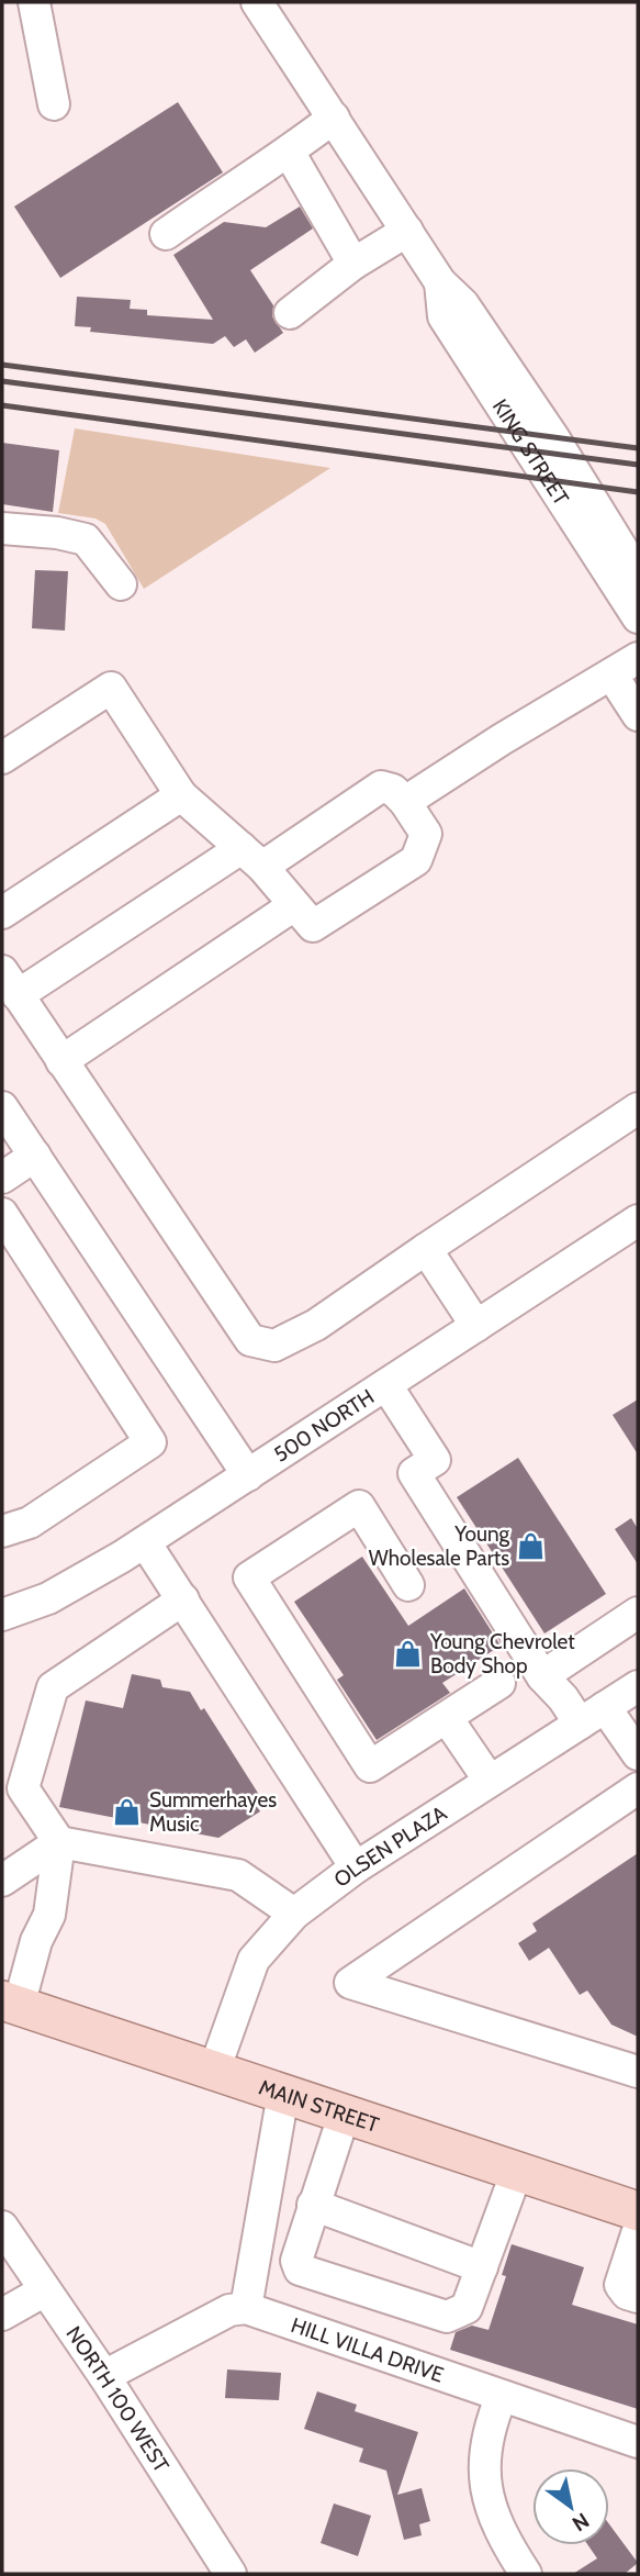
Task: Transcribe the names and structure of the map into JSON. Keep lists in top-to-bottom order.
{
  "streets": {
    "main road": ["MAIN STREET"],
    "street": [
      "KING STREET",
      "500 NORTH",
      "OLSEN PLAZA",
      "HILL VILLA DRIVE",
      "NORTH 100 WEST"
    ]
  },
  "crossings": [
    ["OLSEN PLAZA", "MAIN STREET"]
  ],
  "places": {
    "shop": ["Young Wholesale Parts", "Young Chevrolet Body Shop", "Summerhayes Music"]
  },
  "north": "bottom right"
}
